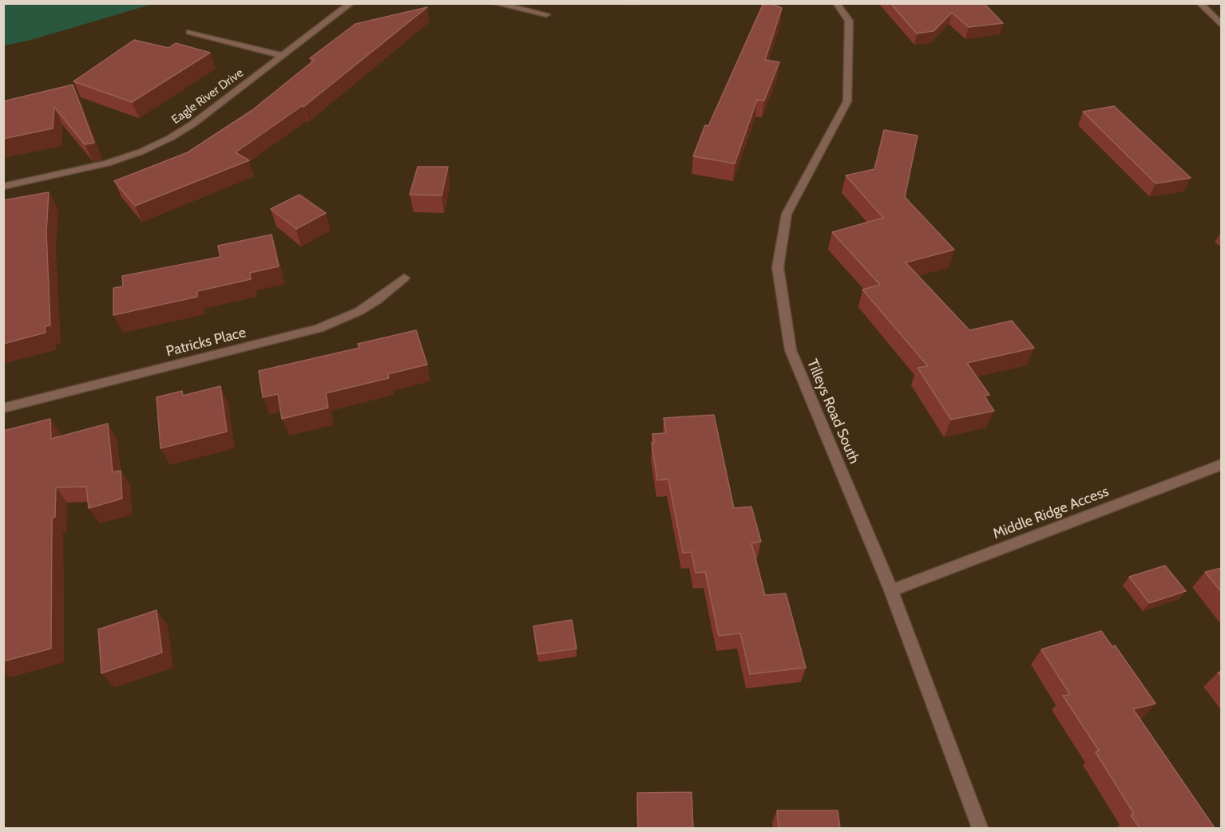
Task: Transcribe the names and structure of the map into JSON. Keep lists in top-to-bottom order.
{
  "streets": {
    "street": [
      "Eagle River Drive",
      "Patricks Place",
      "Tilleys Road South",
      "Middle Ridge Access"
    ]
  },
  "crossings": [
    ["Tilleys Road South", "Middle Ridge Access"]
  ]
}
